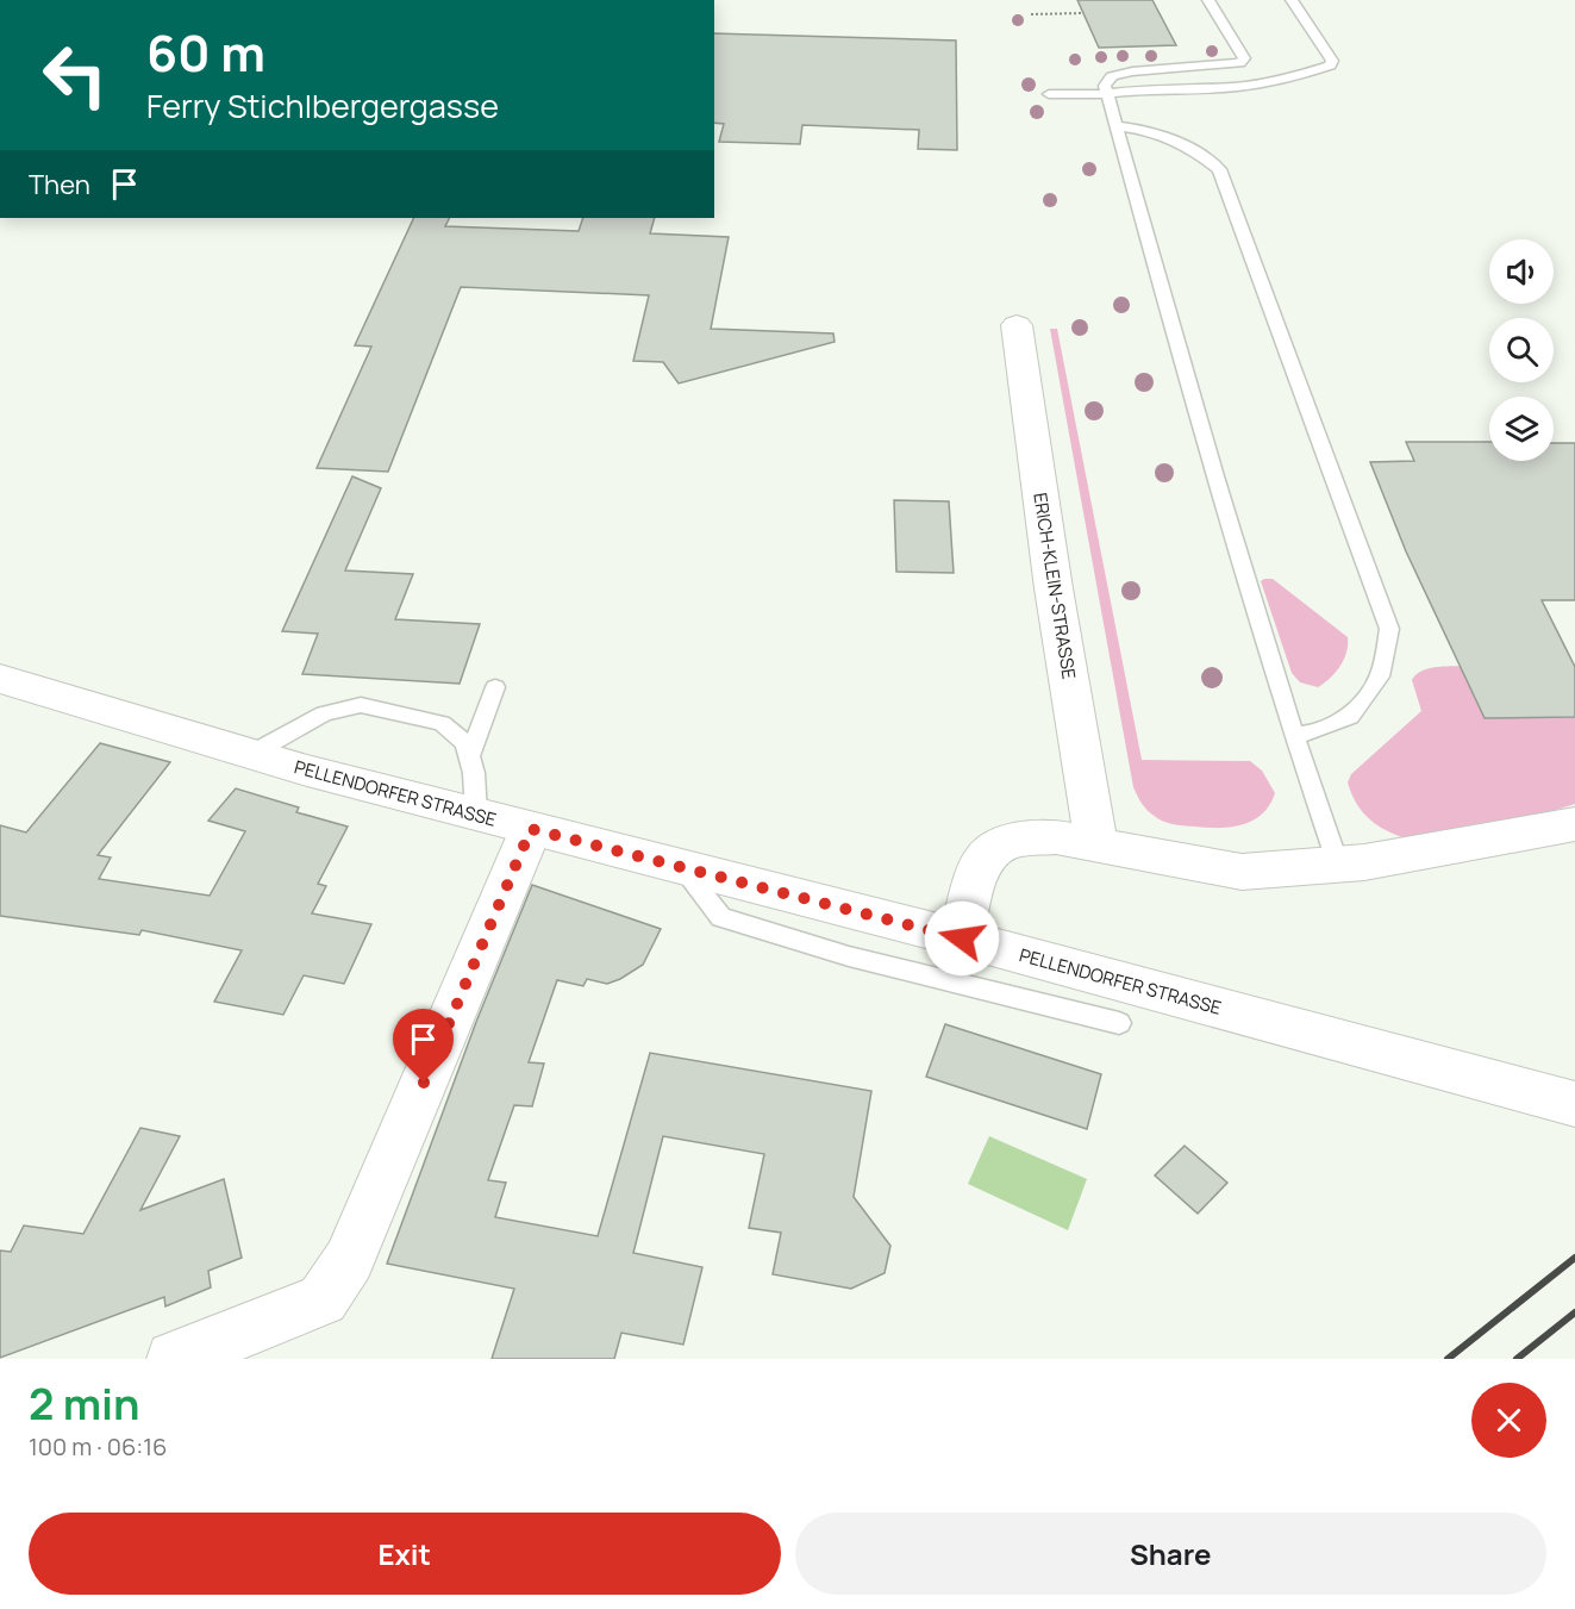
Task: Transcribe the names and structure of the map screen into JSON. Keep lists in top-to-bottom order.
{
  "streets": {
    "street": ["ERICH-KLEIN-STRASSE", "PELLENDORFER STRASSE"]
  },
  "page": {
    "turn": ["60 m", "Ferry Stichlbergergasse"],
    "then": "Then",
    "heading": ["2 min", "100 m · 06:16"],
    "buttons": ["Exit", "Share"]
  }
}
